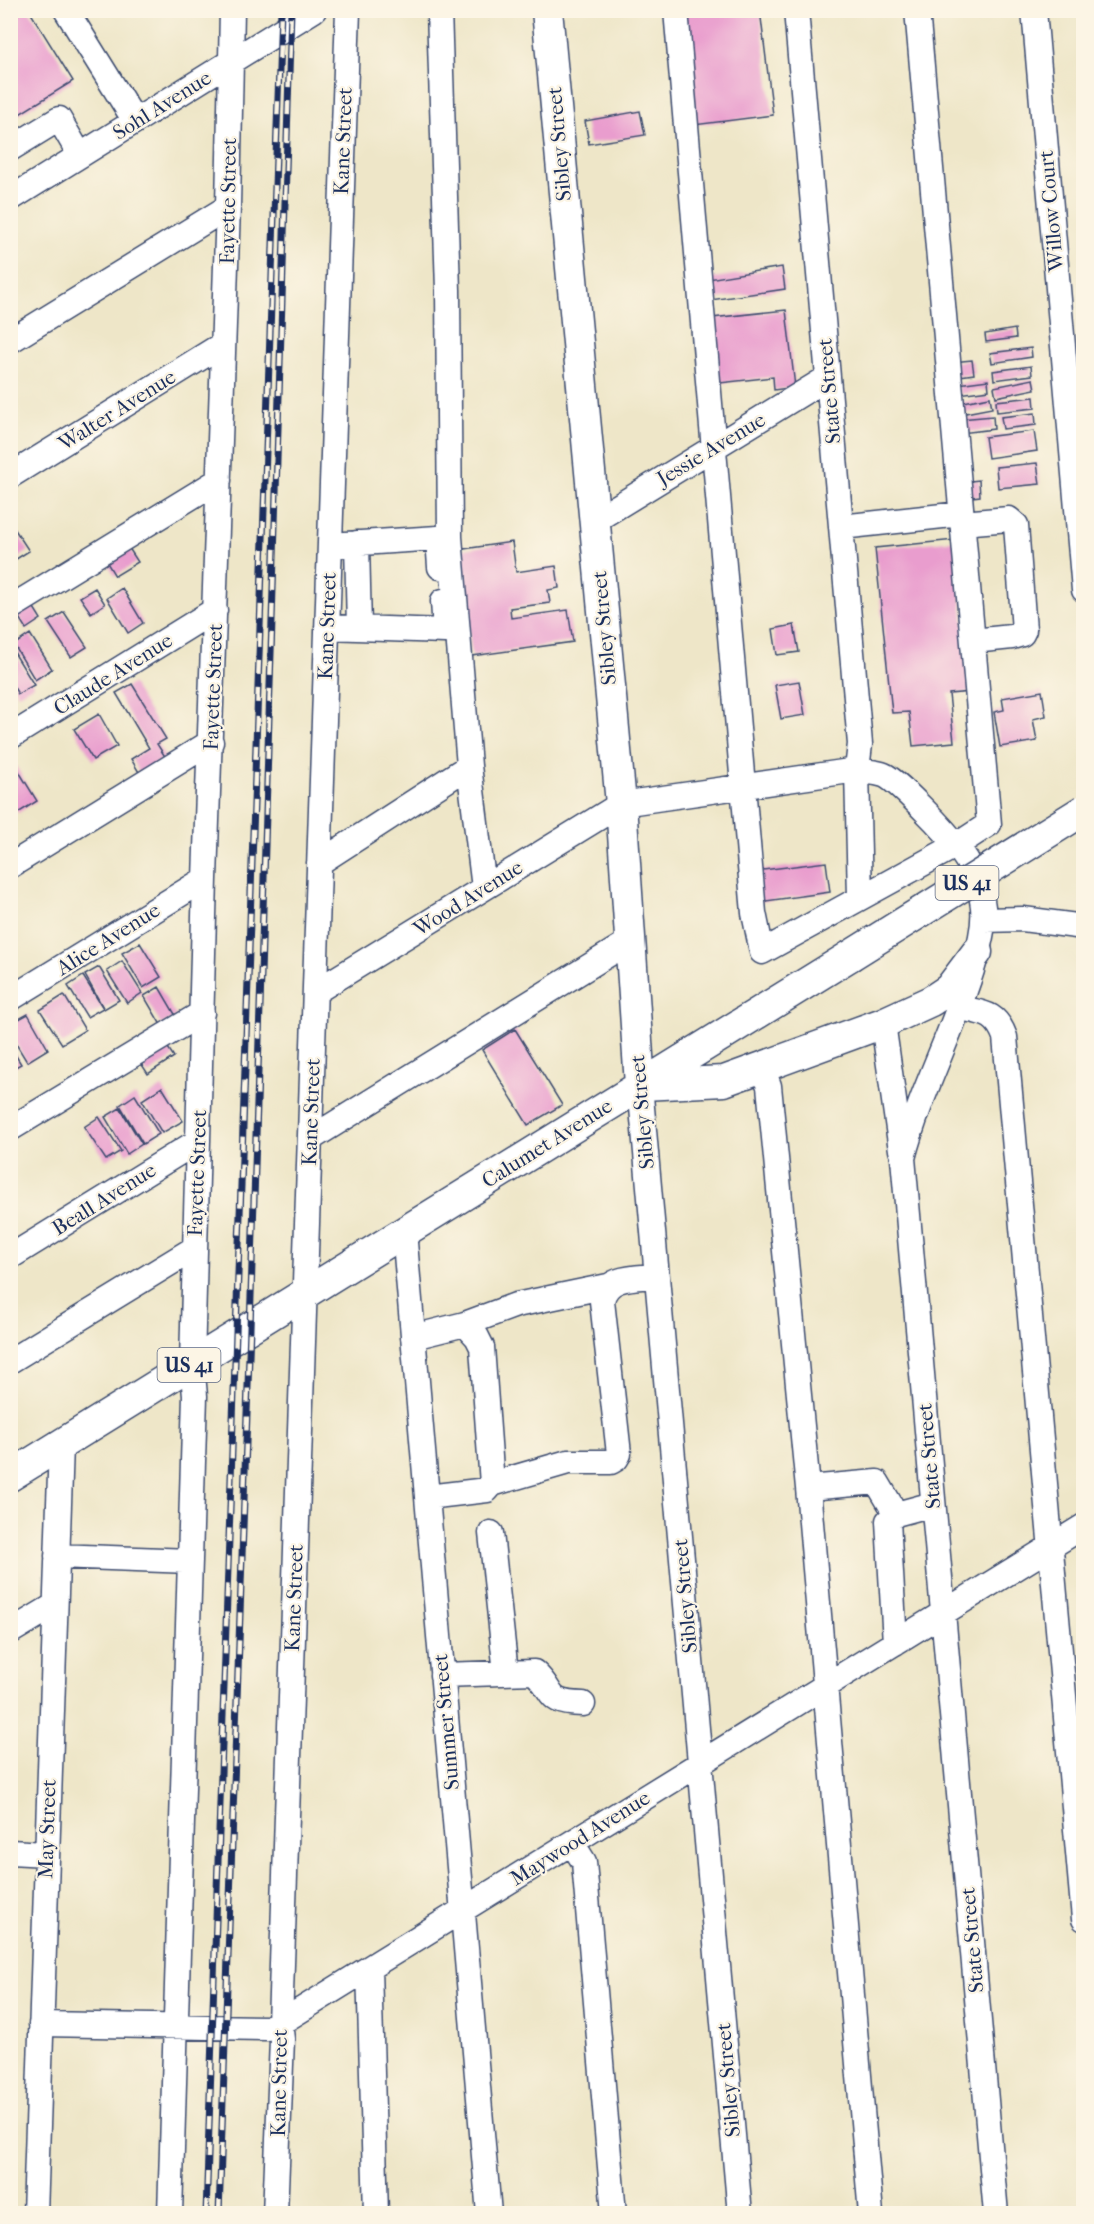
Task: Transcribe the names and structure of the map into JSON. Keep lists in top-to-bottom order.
{
  "streets": {
    "main road": ["Sibley Street", "US 41", "Calumet Avenue"],
    "street": [
      "Sohl Avenue",
      "Kane Street",
      "Fayette Street",
      "Willow Court",
      "State Street",
      "Walter Avenue",
      "Jessie Avenue",
      "Claude Avenue",
      "Wood Avenue",
      "Alice Avenue",
      "Beall Avenue",
      "Summer Street",
      "May Street",
      "Maywood Avenue"
    ]
  },
  "crossings": [
    ["Sohl Avenue", "Fayette Street"],
    ["Kane Street", "Wood Avenue"],
    ["Kane Street", "Calumet Avenue"],
    ["Kane Street", "Maywood Avenue"],
    ["Sibley Street", "Jessie Avenue"],
    ["Sibley Street", "Wood Avenue"],
    ["Sibley Street", "Calumet Avenue"],
    ["Sibley Street", "Maywood Avenue"],
    ["Fayette Street", "Walter Avenue"],
    ["Fayette Street", "Claude Avenue"],
    ["Fayette Street", "Alice Avenue"],
    ["Fayette Street", "Calumet Avenue"],
    ["Fayette Street", "Beall Avenue"],
    ["Fayette Street", "Maywood Avenue"],
    ["State Street", "Jessie Avenue"],
    ["State Street", "Maywood Avenue"],
    ["Calumet Avenue", "Summer Street"],
    ["Calumet Avenue", "May Street"],
    ["Summer Street", "Maywood Avenue"],
    ["May Street", "Maywood Avenue"]
  ]
}
